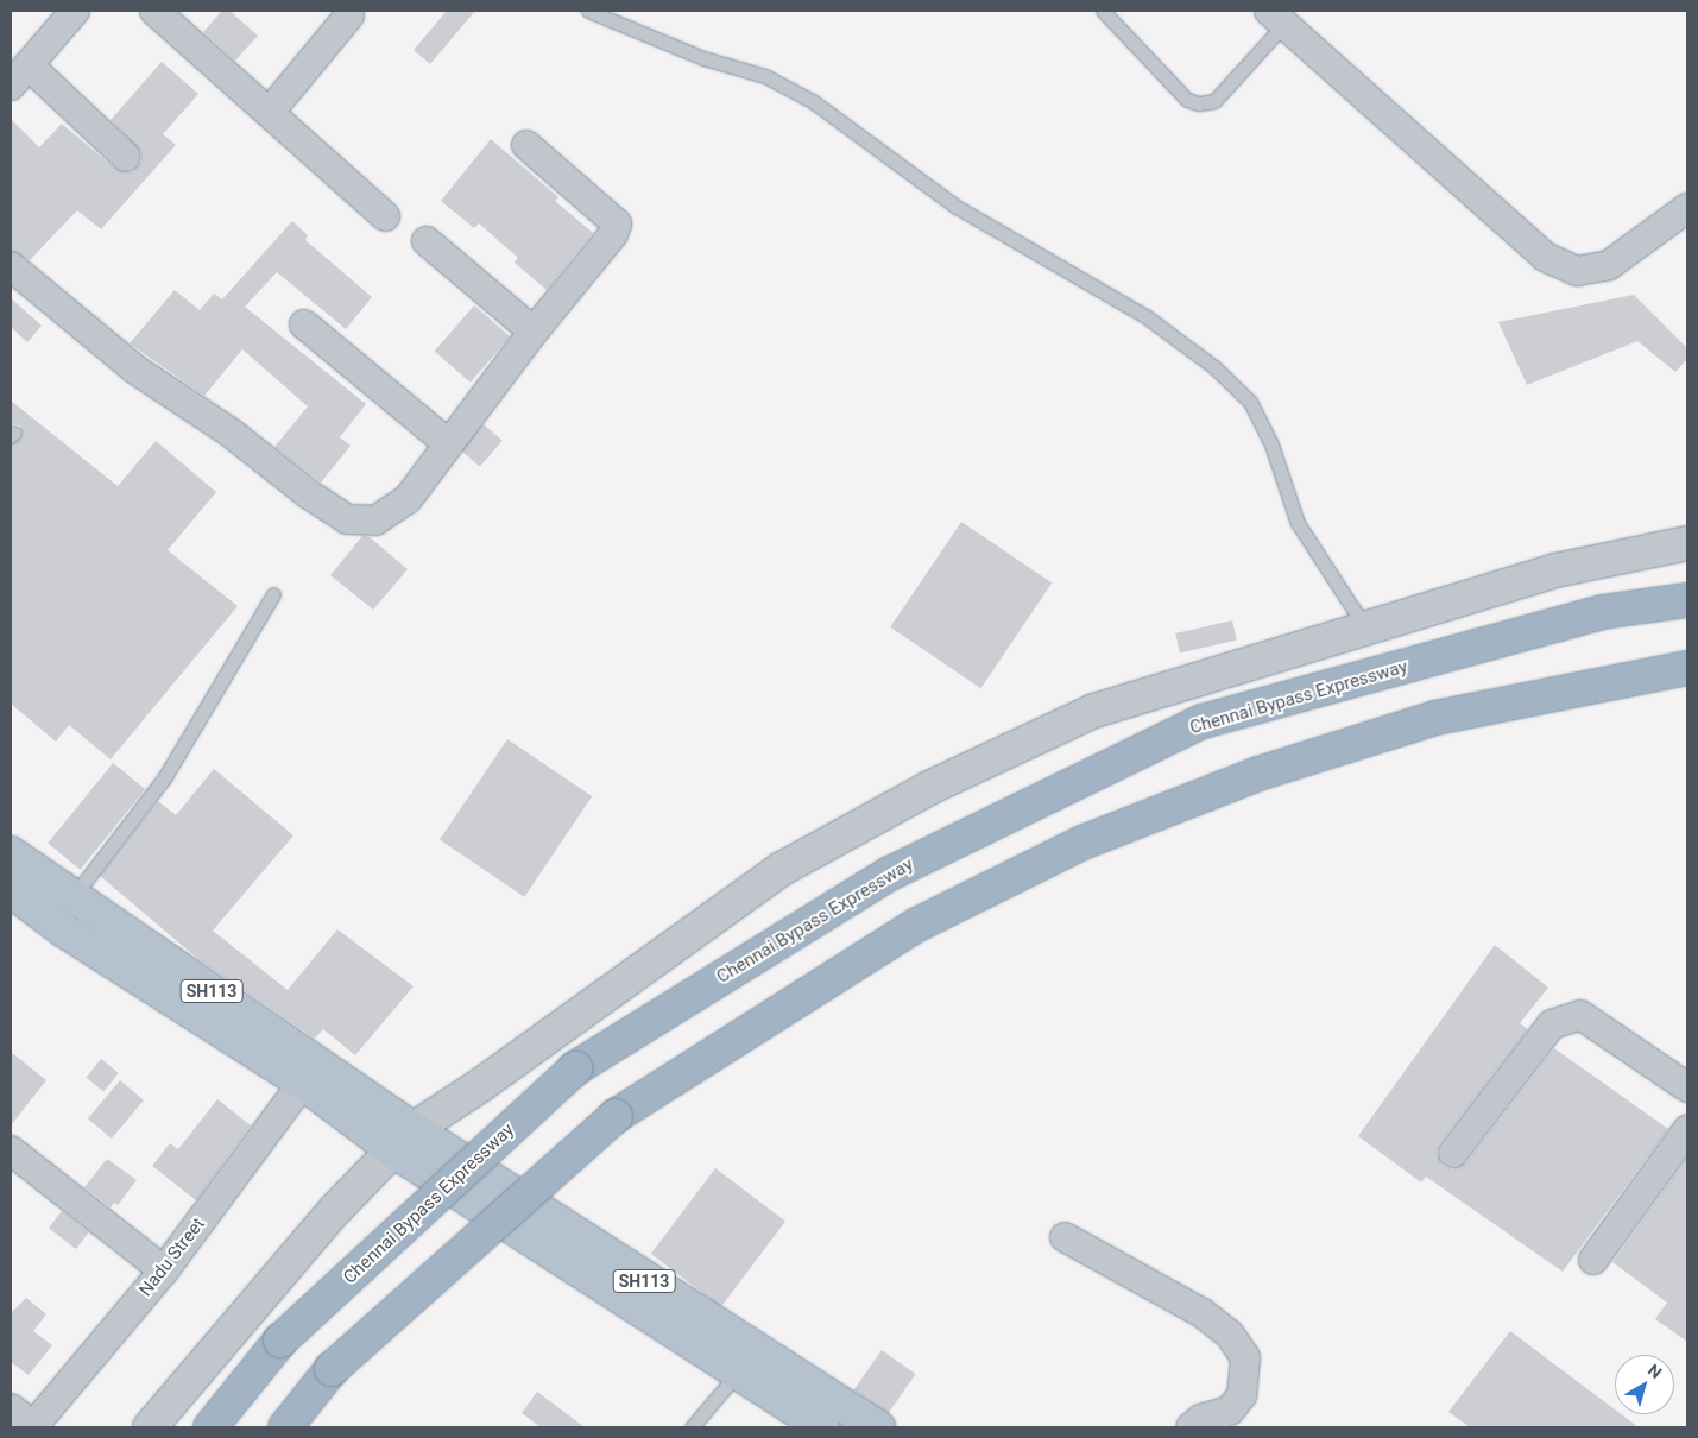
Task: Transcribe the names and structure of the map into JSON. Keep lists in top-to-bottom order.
{
  "streets": {
    "highway": ["Chennai Bypass Expressway"],
    "main road": ["SH113"],
    "street": ["Nadu Street"]
  },
  "crossings": [
    ["SH113", "Nadu Street"]
  ],
  "north": "top right"
}
